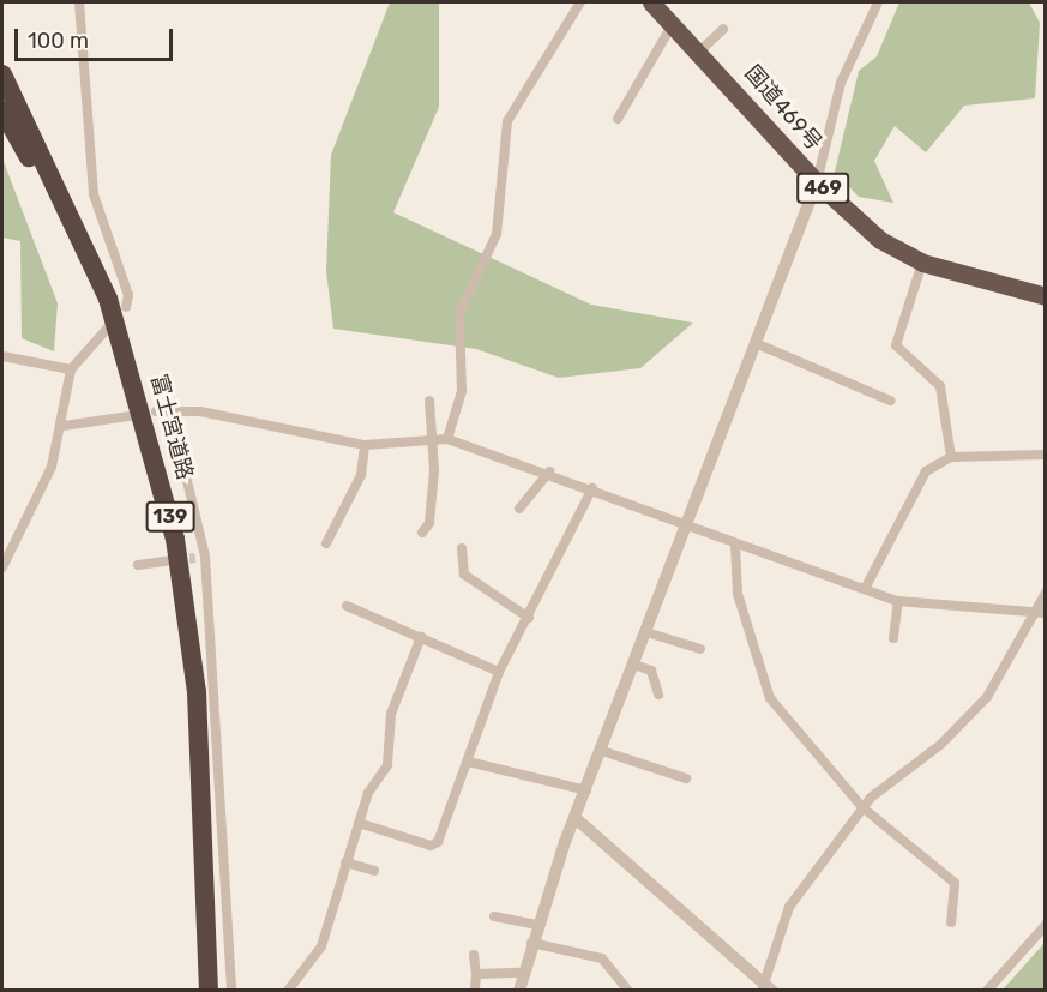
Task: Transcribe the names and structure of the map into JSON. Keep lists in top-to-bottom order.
{
  "streets": {
    "highway": [
      "国道469号",
      "469",
      "富士宮道路",
      "139"
    ]
  },
  "scale_bar": "100 m"
}
